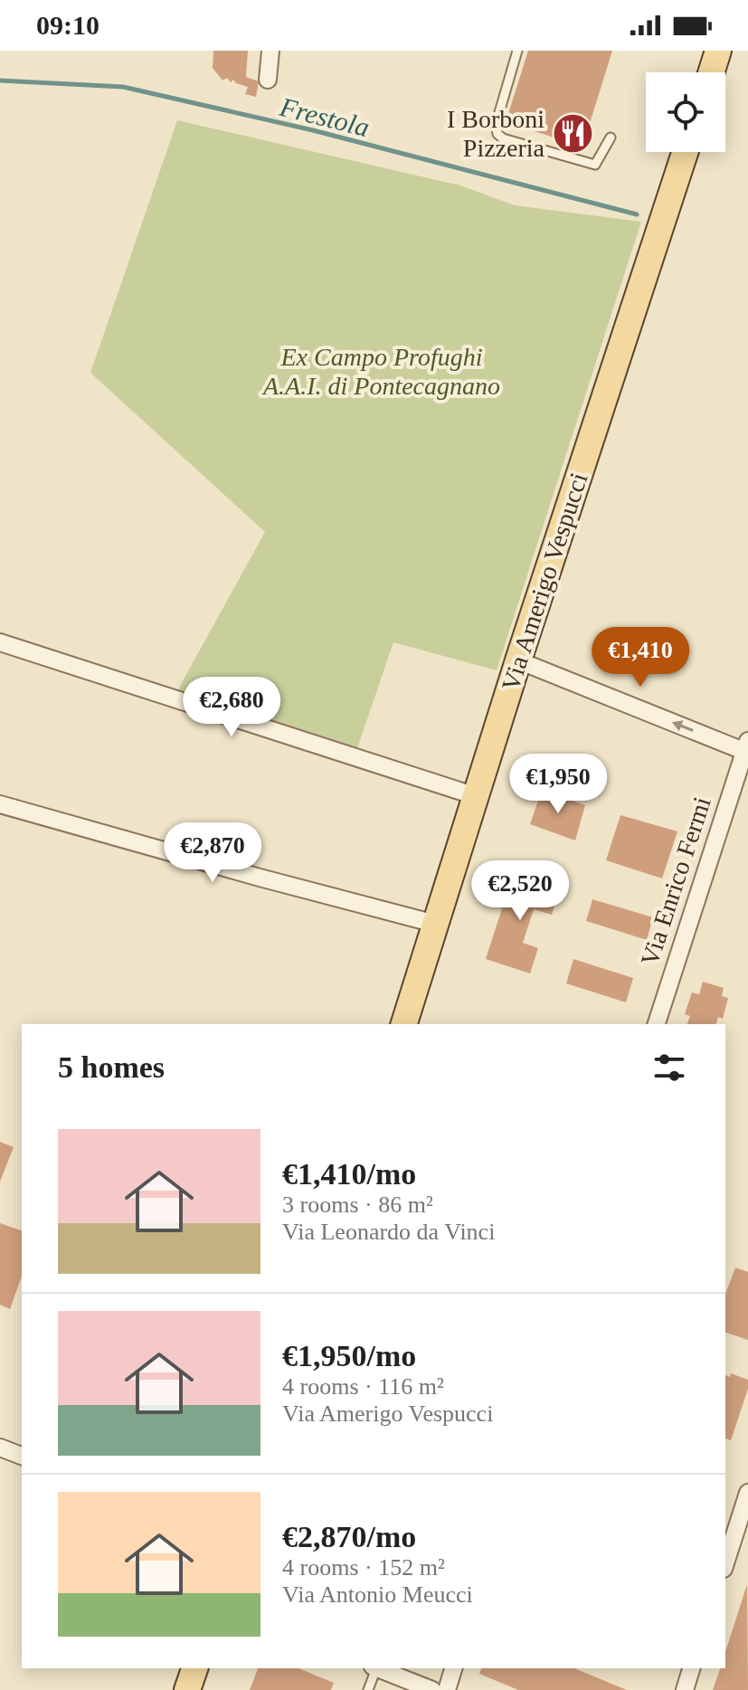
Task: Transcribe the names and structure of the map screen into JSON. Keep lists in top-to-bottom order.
{
  "streets": {
    "main road": ["Via Amerigo Vespucci"],
    "street": ["Via Enrico Fermi"]
  },
  "water": ["Frestola"],
  "parks": ["Ex Campo Profughi A.A.I. di Pontecagnano"],
  "places": {
    "restaurant": ["I Borboni Pizzeria"]
  },
  "page": {
    "status": "09:10",
    "price": [
      "€1,410",
      "€2,680",
      "€1,950",
      "€2,870",
      "€2,520"
    ],
    "heading": "5 homes",
    "list": [
      {
        "name": "€1,410/mo",
        "note": "3 rooms · 86 m² · Via Leonardo da Vinci"
      },
      {
        "name": "€1,950/mo",
        "note": "4 rooms · 116 m² · Via Amerigo Vespucci"
      },
      {
        "name": "€2,870/mo",
        "note": "4 rooms · 152 m² · Via Antonio Meucci"
      }
    ]
  }
}
